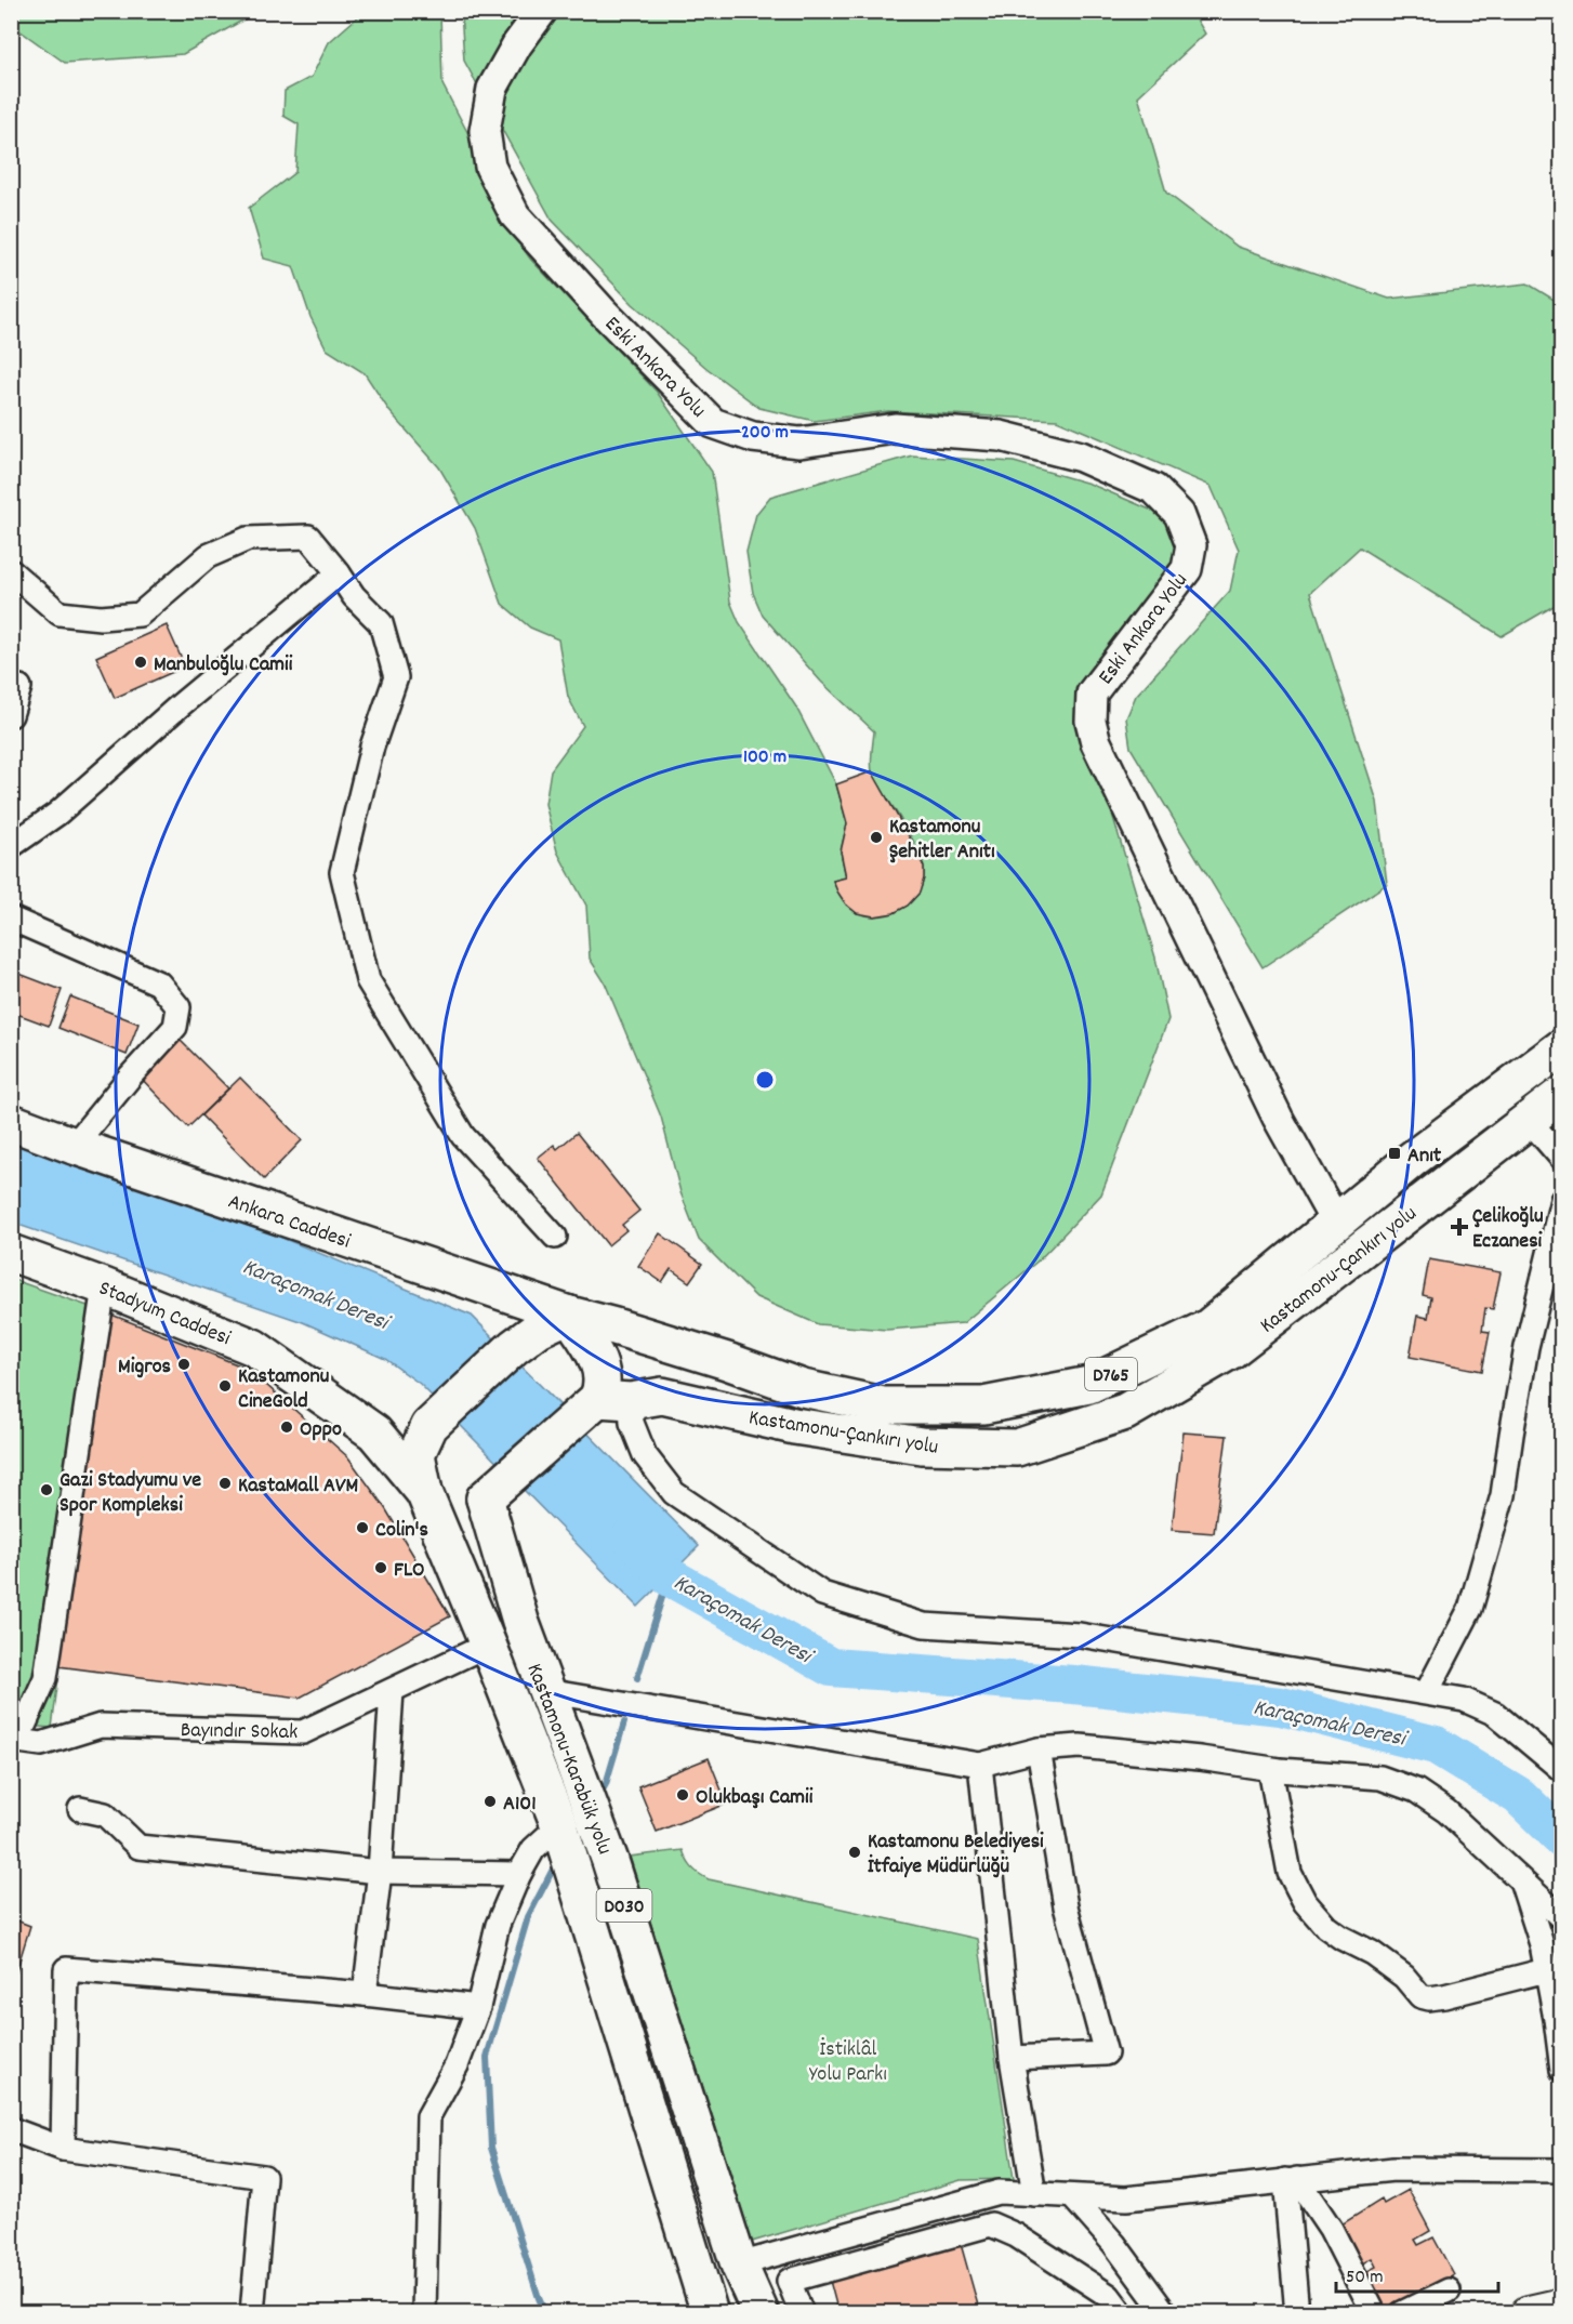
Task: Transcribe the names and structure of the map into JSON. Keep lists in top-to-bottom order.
{
  "streets": {
    "main road": [
      "Ankara Caddesi",
      "Kastamonu-Çankırı yolu",
      "Stadyum Caddesi",
      "D765",
      "Kastamonu-Karabük yolu",
      "D030"
    ],
    "street": ["Eski Ankara Yolu", "Bayındır Sokak"]
  },
  "crossings": [
    ["Eski Ankara Yolu", "Kastamonu-Çankırı yolu"],
    ["Ankara Caddesi", "Kastamonu-Çankırı yolu"]
  ],
  "water": ["Karaçomak Deresi"],
  "parks": ["İstiklâl Yolu Parkı"],
  "places": {
    "other": [
      "Manbuloğlu Camii",
      "Kastamonu Şehitler Anıtı",
      "Migros",
      "Kastamonu CineGold",
      "Oppo",
      "KastaMall AVM",
      "Gazi Stadyumu ve Spor Kompleksi",
      "Colin's",
      "FLO",
      "Olukbaşı Camii",
      "A101",
      "Kastamonu Belediyesi İtfaiye Müdürlüğü"
    ],
    "transit": ["Anıt"],
    "health": ["Çelikoğlu Eczanesi"]
  },
  "scale_bar": "50 m",
  "rings": ["200 m", "100 m"]
}
